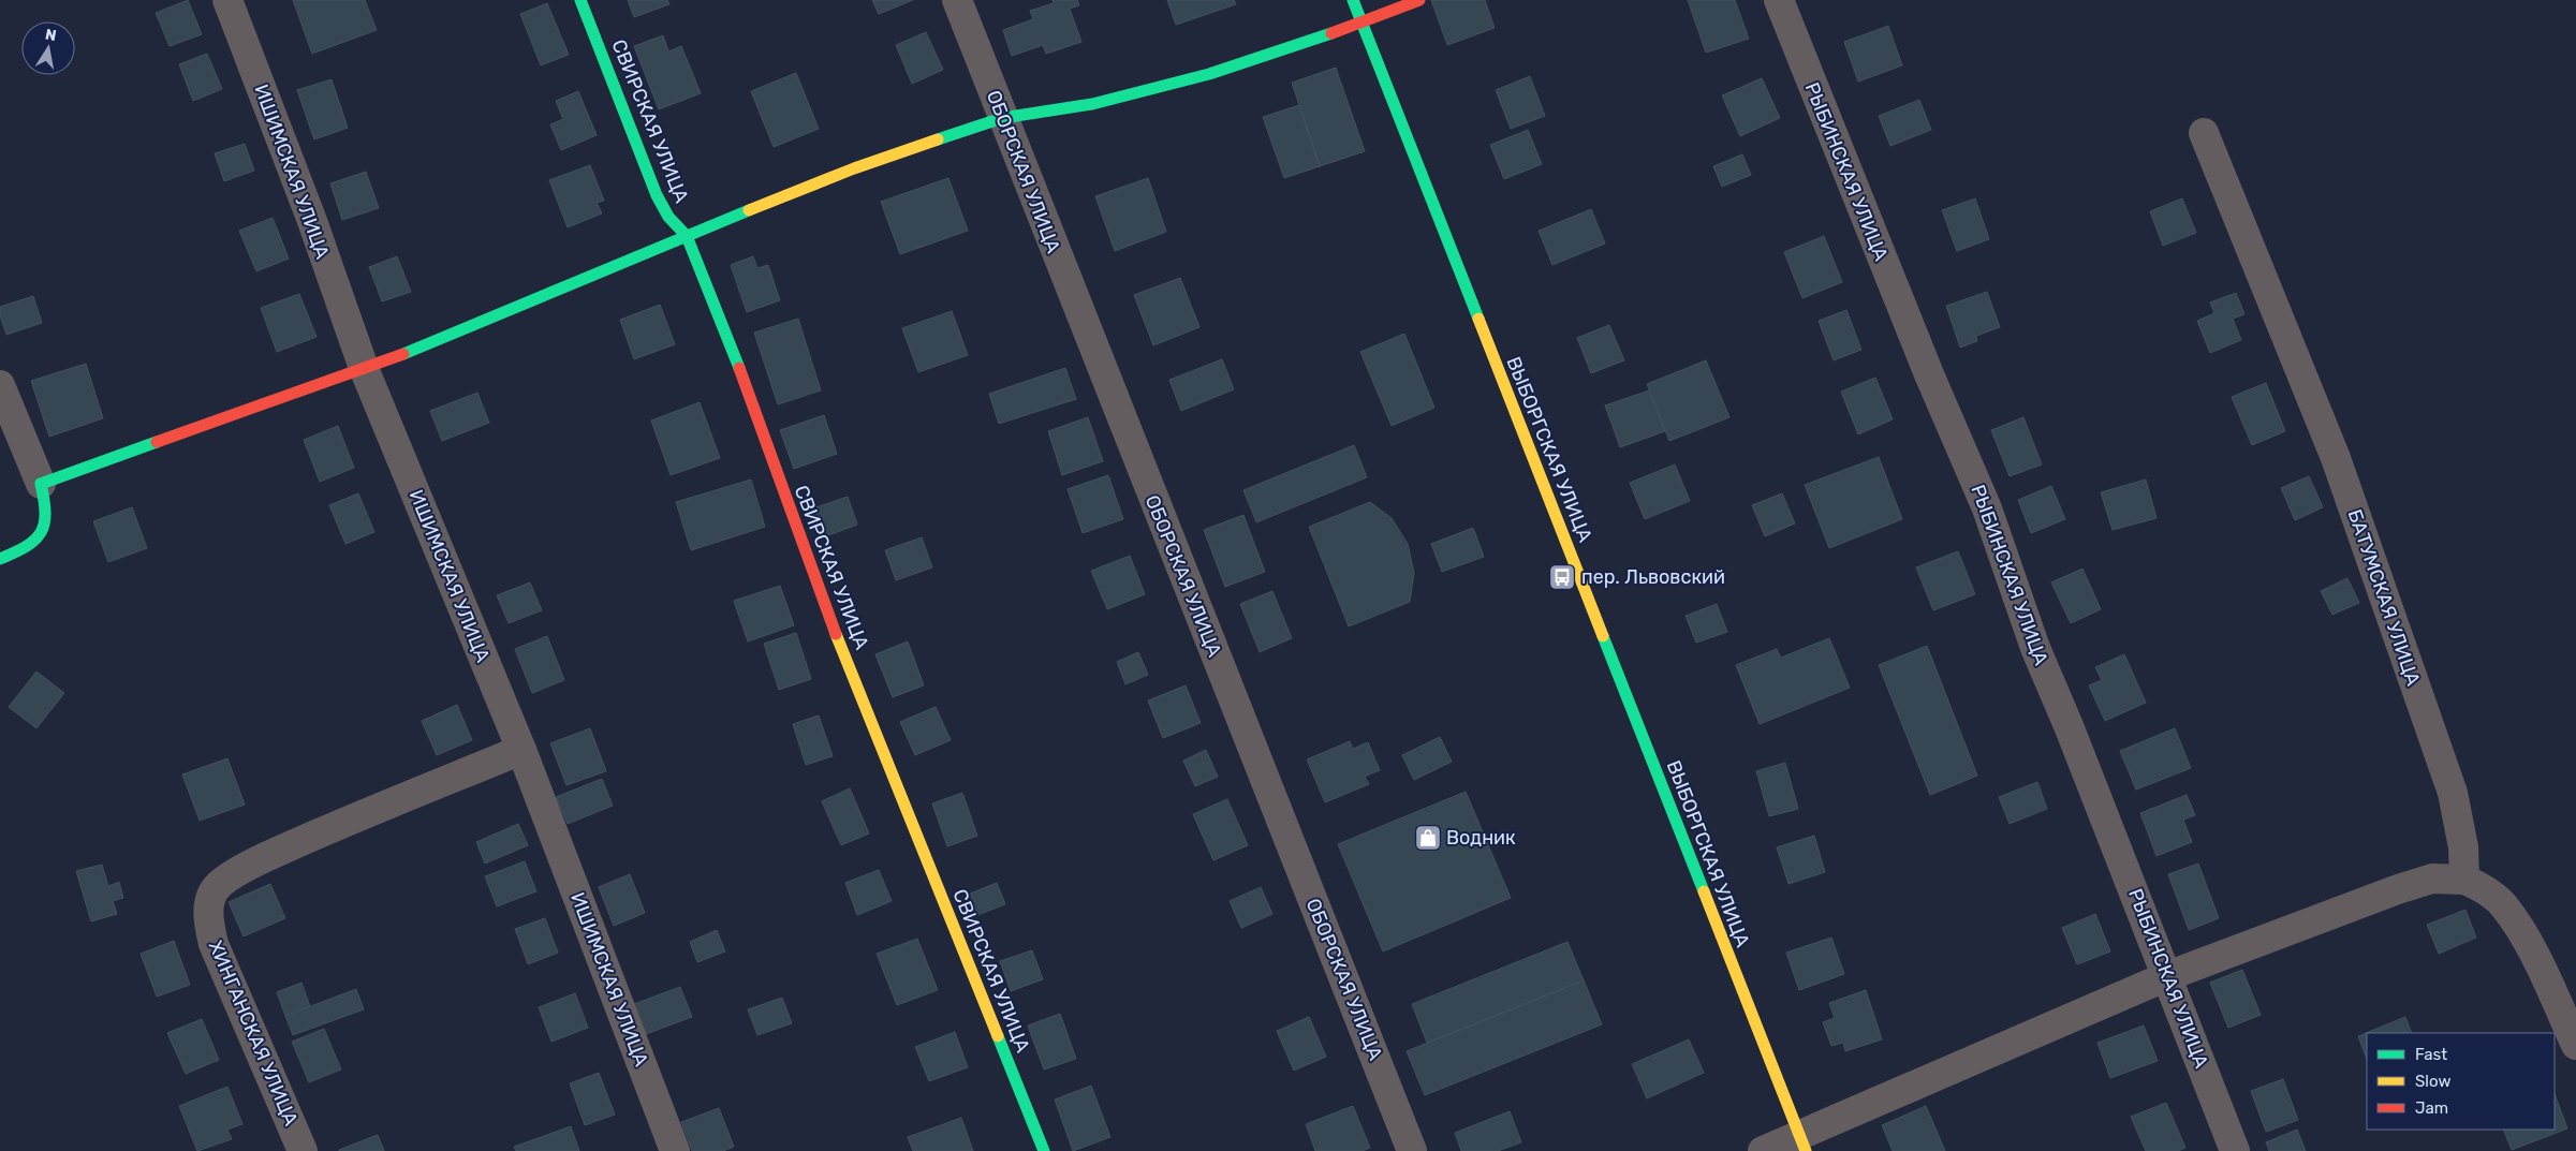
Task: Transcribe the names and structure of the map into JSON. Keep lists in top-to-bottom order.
{
  "streets": {
    "street": [
      "СВИРСКАЯ УЛИЦА",
      "ИШИМСКАЯ УЛИЦА",
      "ОБОРСКАЯ УЛИЦА",
      "РЫБИНСКАЯ УЛИЦА",
      "ВЫБОРГСКАЯ УЛИЦА",
      "БАТУМСКАЯ УЛИЦА",
      "ХИНГАНСКАЯ УЛИЦА"
    ]
  },
  "crossings": [
    ["ИШИМСКАЯ УЛИЦА", "ХИНГАНСКАЯ УЛИЦА"]
  ],
  "places": {
    "bus stop": ["пер. Львовский"],
    "shop": ["Водник"]
  },
  "legend": ["Fast", "Slow", "Jam"],
  "north": "top"
}
